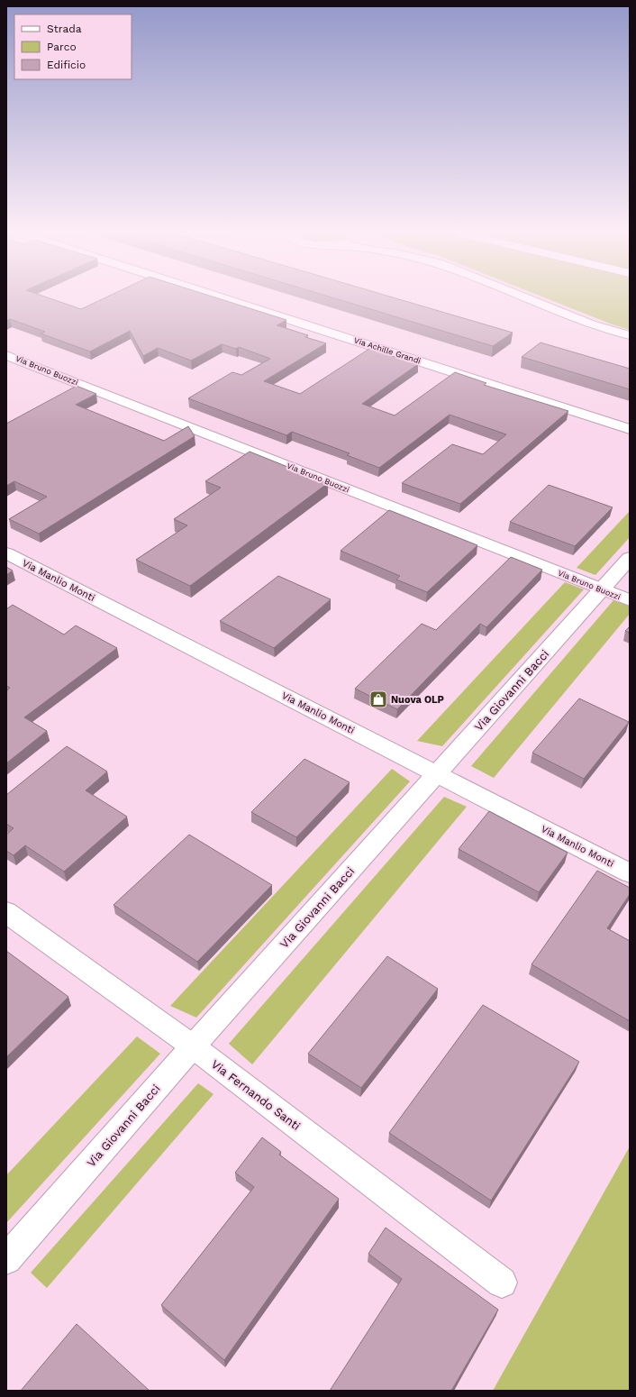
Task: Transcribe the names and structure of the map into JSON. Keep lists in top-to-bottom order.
{
  "streets": {
    "street": [
      "Via Achille Grandi",
      "Via Bruno Buozzi",
      "Via Manlio Monti",
      "Via Giovanni Bacci",
      "Via Fernando Santi"
    ]
  },
  "crossings": [
    ["Via Bruno Buozzi", "Via Giovanni Bacci"],
    ["Via Manlio Monti", "Via Giovanni Bacci"],
    ["Via Giovanni Bacci", "Via Fernando Santi"]
  ],
  "places": {
    "shop": ["Nuova OLP"]
  },
  "legend": ["Strada", "Parco", "Edificio"]
}
